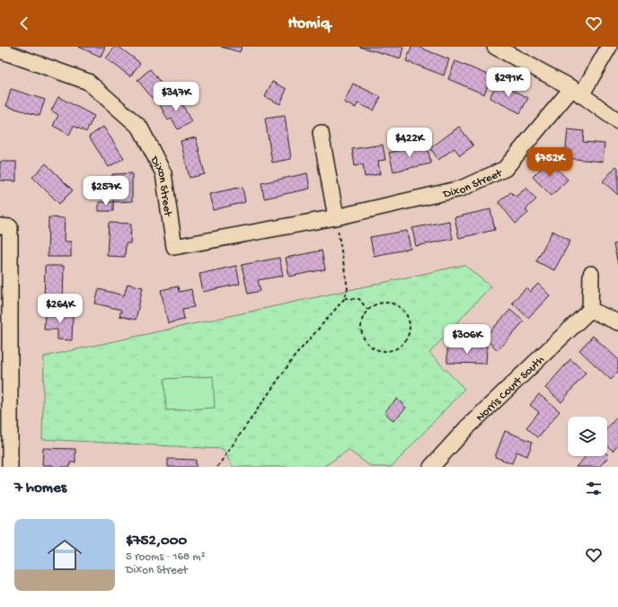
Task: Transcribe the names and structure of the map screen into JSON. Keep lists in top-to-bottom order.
{
  "streets": {
    "street": ["Dixon Street", "Norris Court South"]
  },
  "page": {
    "header": "Homiq",
    "price": [
      "$291K",
      "$347K",
      "$422K",
      "$752K",
      "$257K",
      "$264K",
      "$306K"
    ],
    "heading": "7 homes",
    "list": [
      {
        "name": "$752,000",
        "note": "5 rooms · 168 m² · Dixon Street"
      }
    ]
  }
}
